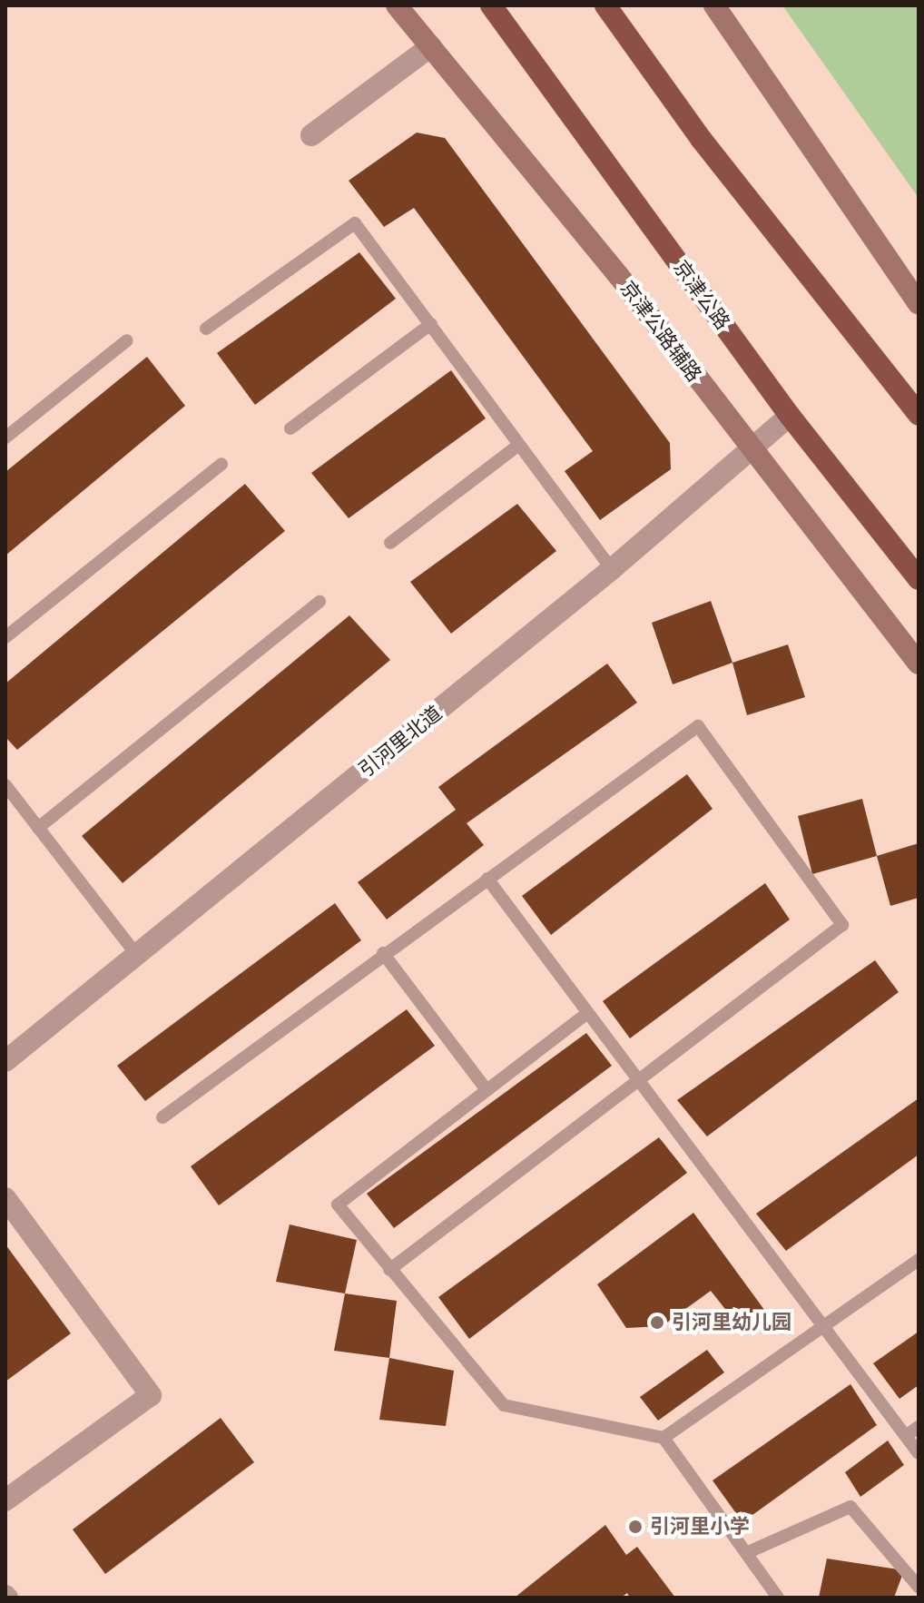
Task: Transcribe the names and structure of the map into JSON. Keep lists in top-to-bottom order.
{
  "streets": {
    "highway": ["京津公路"],
    "main road": ["京津公路辅路"],
    "street": ["引河里北道"]
  },
  "crossings": [
    ["京津公路", "引河里北道"],
    ["京津公路辅路", "引河里北道"]
  ],
  "places": ["引河里幼儿园", "引河里小学"]
}
